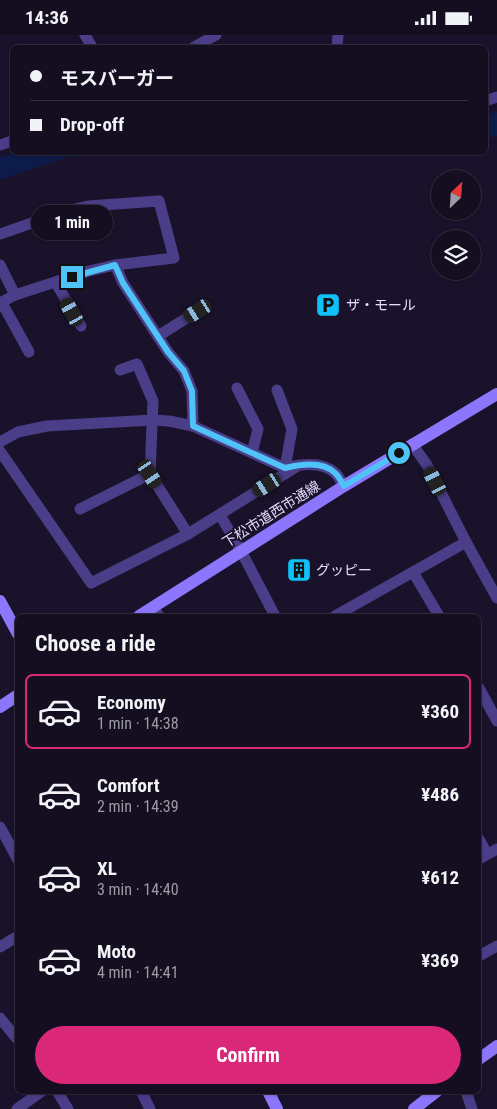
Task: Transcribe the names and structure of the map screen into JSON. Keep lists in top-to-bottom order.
{
  "streets": {
    "street": ["下松市道西市通線"]
  },
  "places": {
    "parking": ["ザ・モール"],
    "building": ["グッピー"]
  },
  "north": "top right",
  "page": {
    "status": "14:36",
    "banner": ["モスバーガー", "Drop-off"],
    "bubble": "1 min",
    "heading": "Choose a ride",
    "list": [
      {
        "name": "Economy",
        "note": "1 min · 14:38",
        "value": "¥360"
      },
      {
        "name": "Comfort",
        "note": "2 min · 14:39",
        "value": "¥486"
      },
      {
        "name": "XL",
        "note": "3 min · 14:40",
        "value": "¥612"
      },
      {
        "name": "Moto",
        "note": "4 min · 14:41",
        "value": "¥369"
      }
    ],
    "buttons": "Confirm"
  }
}
